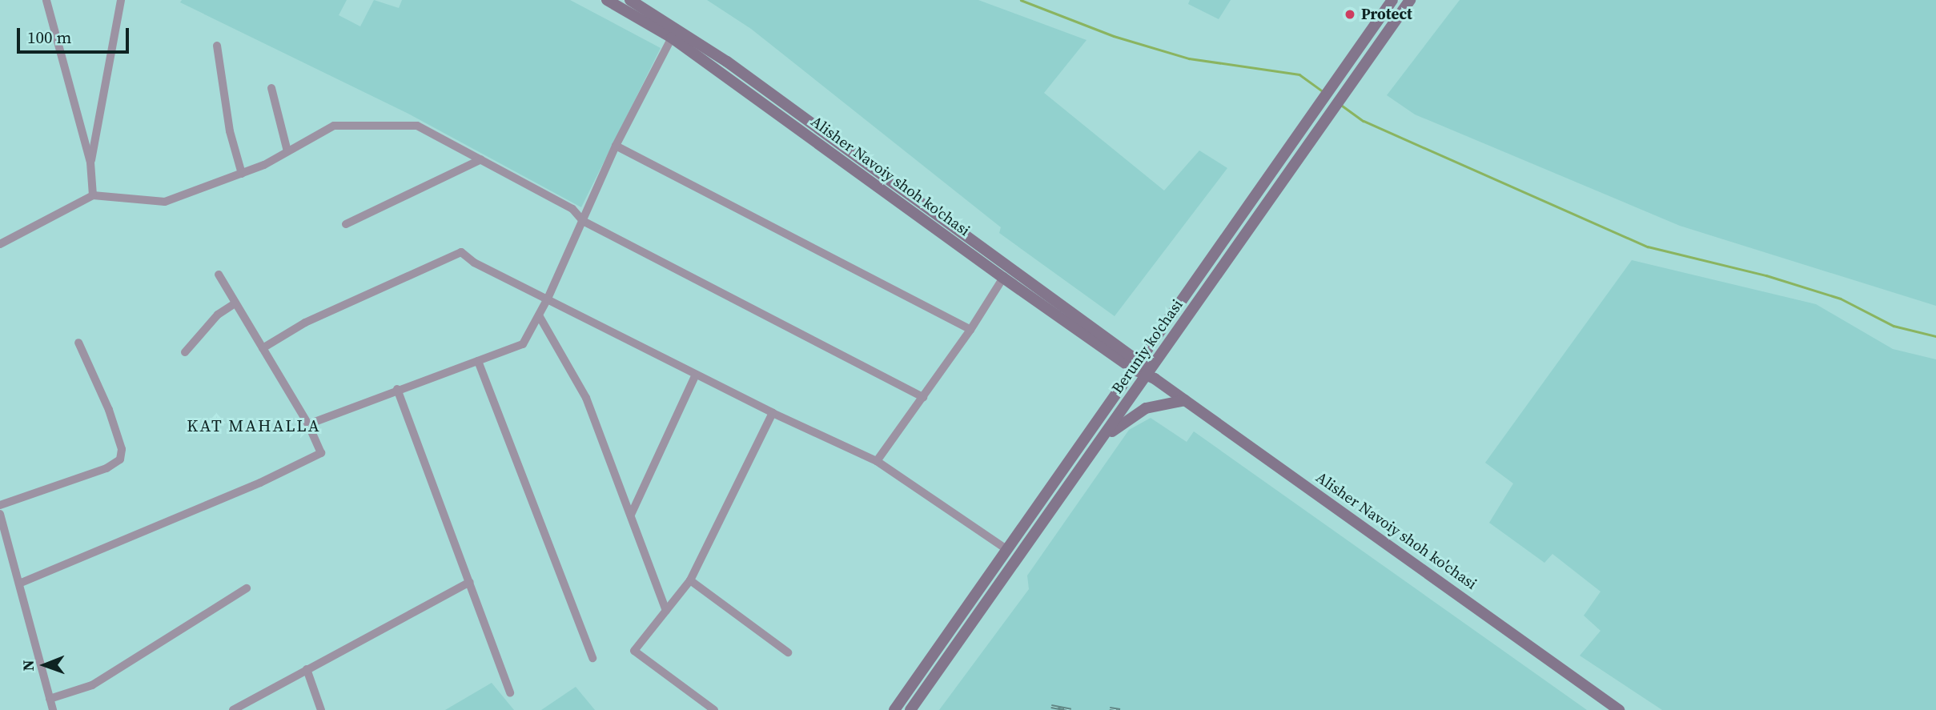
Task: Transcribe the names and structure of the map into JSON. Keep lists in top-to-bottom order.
{
  "streets": {
    "main road": ["Alisher Navoiy shoh ko'chasi", "Beruniy ko'chasi"]
  },
  "crossings": [
    ["Alisher Navoiy shoh ko'chasi", "Beruniy ko'chasi"]
  ],
  "districts": ["KAT MAHALLA"],
  "places": ["Protect"],
  "scale_bar": "100 m",
  "north": "left"
}
